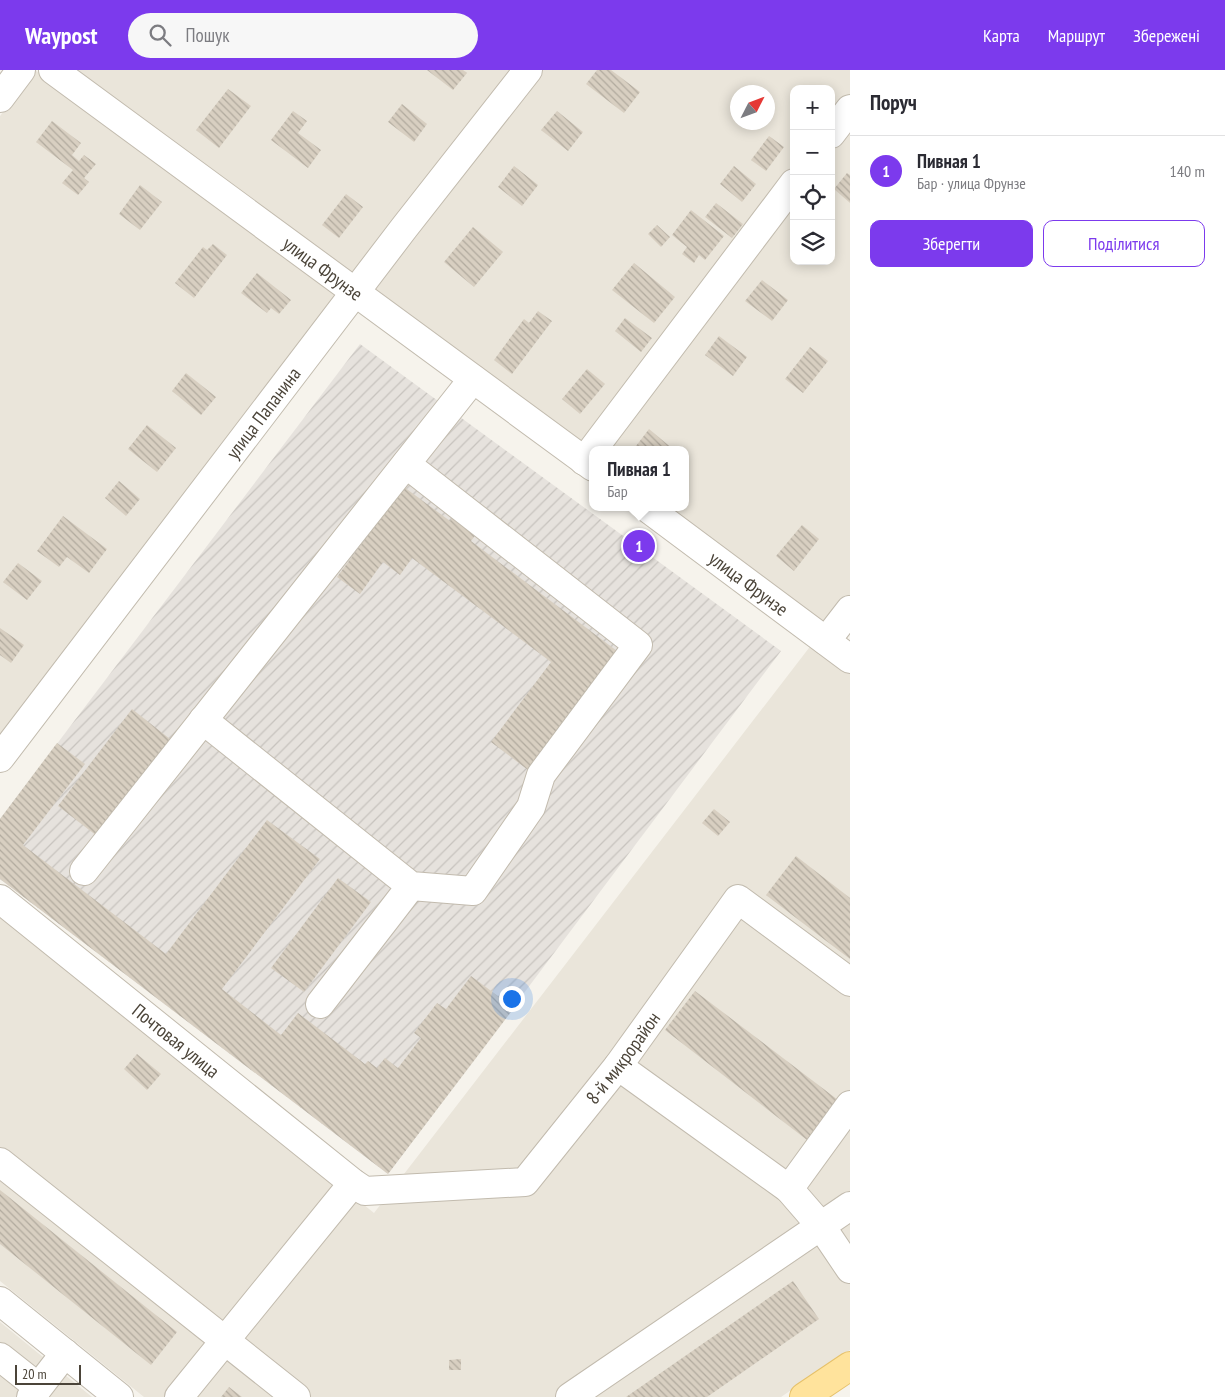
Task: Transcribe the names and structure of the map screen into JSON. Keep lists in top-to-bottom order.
{
  "streets": {
    "street": [
      "улица Фрунзе",
      "улица Папанина",
      "Почтовая улица",
      "8-й микрорайон"
    ]
  },
  "crossings": [
    ["улица Фрунзе", "улица Папанина"],
    ["Почтовая улица", "8-й микрорайон"]
  ],
  "scale_bar": "20 m",
  "north": "top right",
  "page": {
    "header": "Waypost",
    "search": "Пошук",
    "nav": ["Карта", "Маршрут", "Збережені"],
    "heading": "Поруч",
    "map_buttons": ["+", "−"],
    "list": [
      {
        "mark": "1",
        "name": "Пивная 1",
        "note": "Бар · улица Фрунзе",
        "value": "140 m"
      }
    ],
    "buttons": ["Зберегти", "Поділитися"],
    "popup": ["Пивная 1", "Бар"],
    "pins": "1",
    "scale": "20 m"
  }
}
